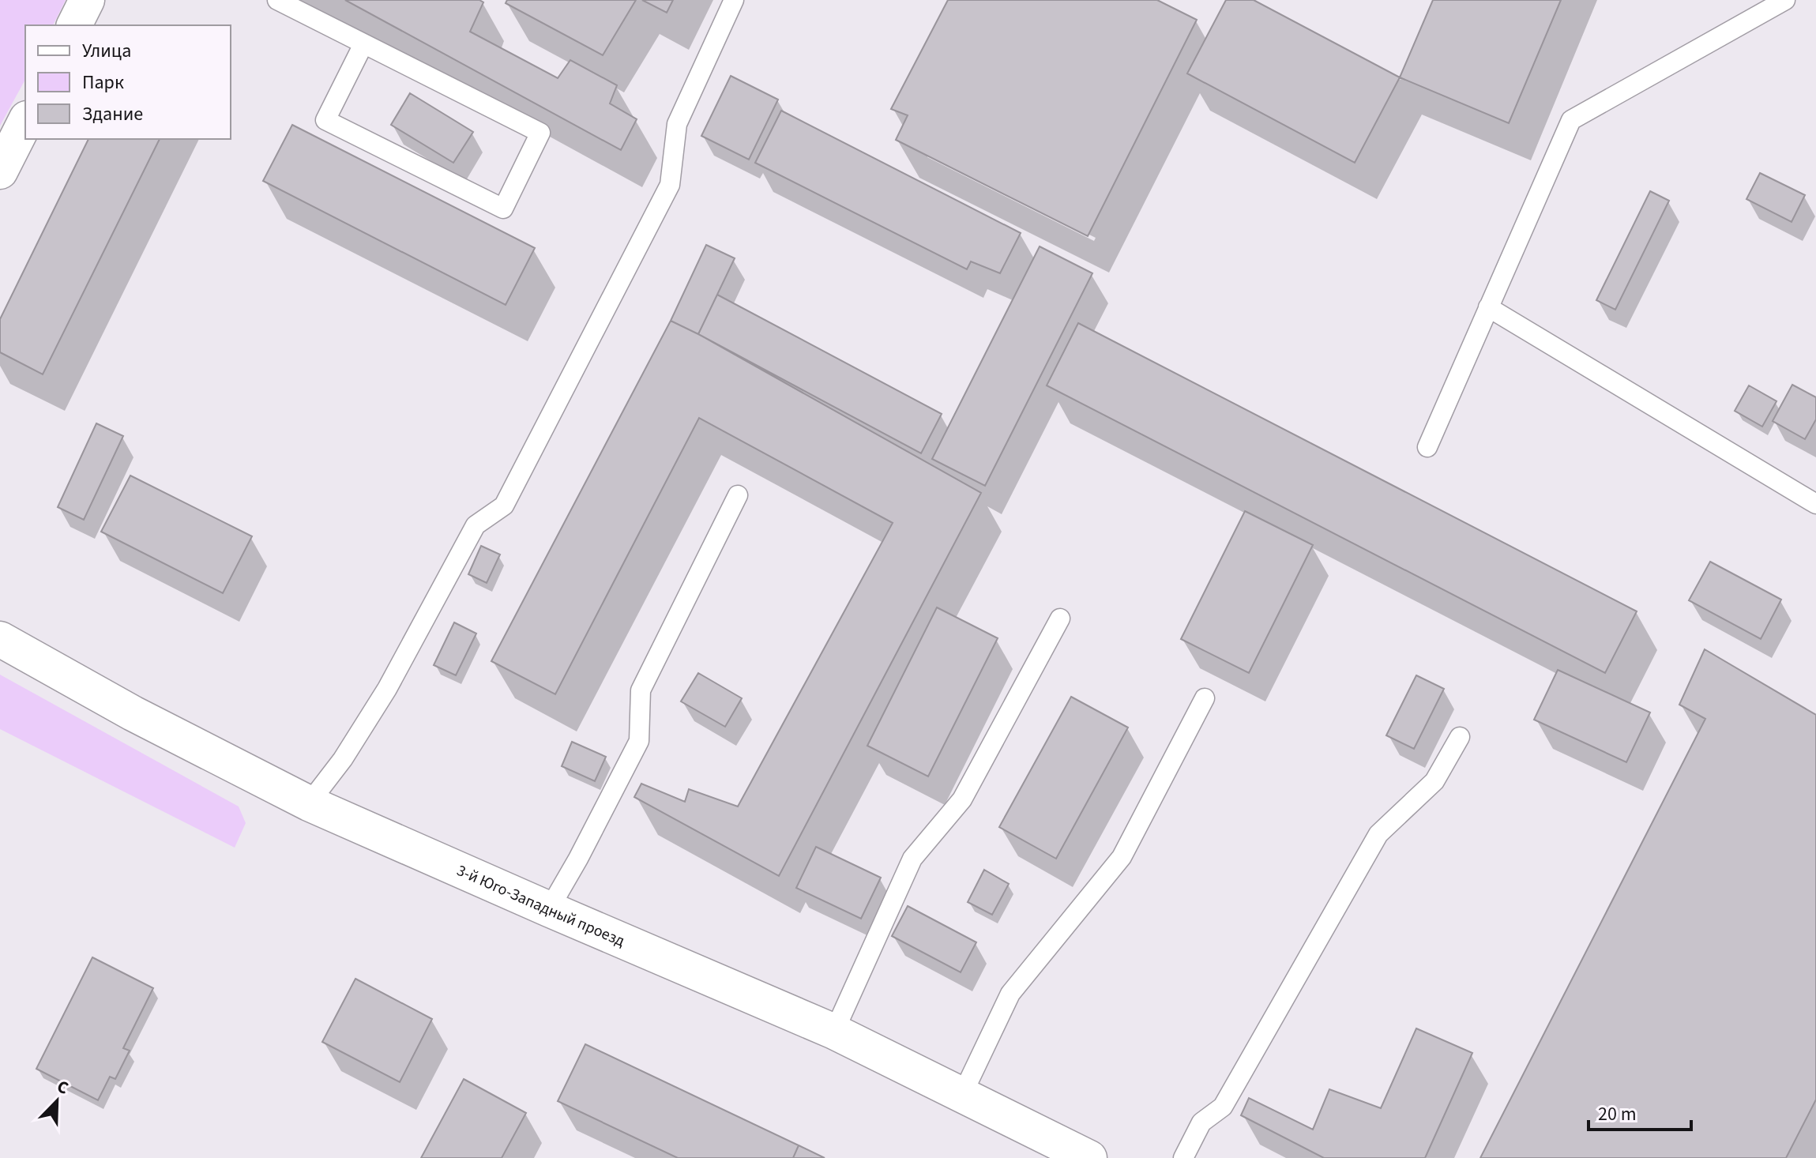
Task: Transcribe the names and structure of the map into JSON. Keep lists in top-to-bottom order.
{
  "streets": {
    "street": ["3-й Юго-Западный проезд"]
  },
  "legend": ["Улица", "Парк", "Здание"],
  "scale_bar": "20 m",
  "north": "top right"
}
